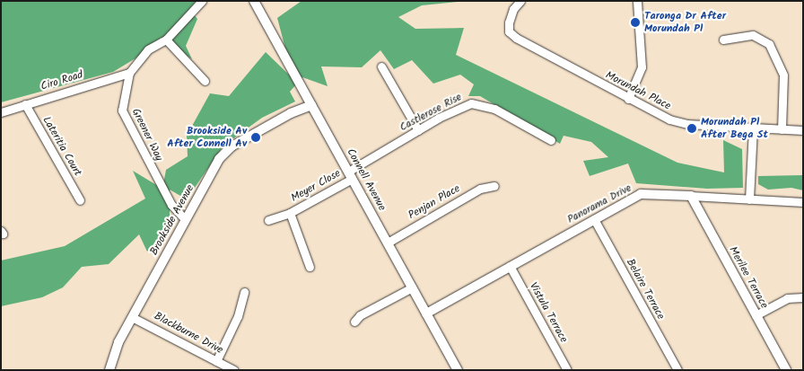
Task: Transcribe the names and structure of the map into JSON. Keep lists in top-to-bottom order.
{
  "streets": {
    "street": [
      "Ciro Road",
      "Morundah Place",
      "Castlerose Rise",
      "Greener Way",
      "Lateritia Court",
      "Connell Avenue",
      "Meyer Close",
      "Penjan Place",
      "Panorama Drive",
      "Brookside Avenue",
      "Merilee Terrace",
      "Belaire Terrace",
      "Vistula Terrace",
      "Blackburne Drive"
    ]
  },
  "crossings": [
    ["Ciro Road", "Greener Way"],
    ["Ciro Road", "Lateritia Court"],
    ["Castlerose Rise", "Connell Avenue"],
    ["Castlerose Rise", "Meyer Close"],
    ["Greener Way", "Brookside Avenue"],
    ["Connell Avenue", "Meyer Close"],
    ["Connell Avenue", "Penjan Place"],
    ["Connell Avenue", "Panorama Drive"],
    ["Connell Avenue", "Brookside Avenue"],
    ["Panorama Drive", "Merilee Terrace"],
    ["Panorama Drive", "Belaire Terrace"],
    ["Panorama Drive", "Vistula Terrace"],
    ["Brookside Avenue", "Blackburne Drive"]
  ],
  "places": ["Taronga Dr After Morundah Pl", "Morundah Pl After Bega St", "Brookside Av After Connell Av"]
}
